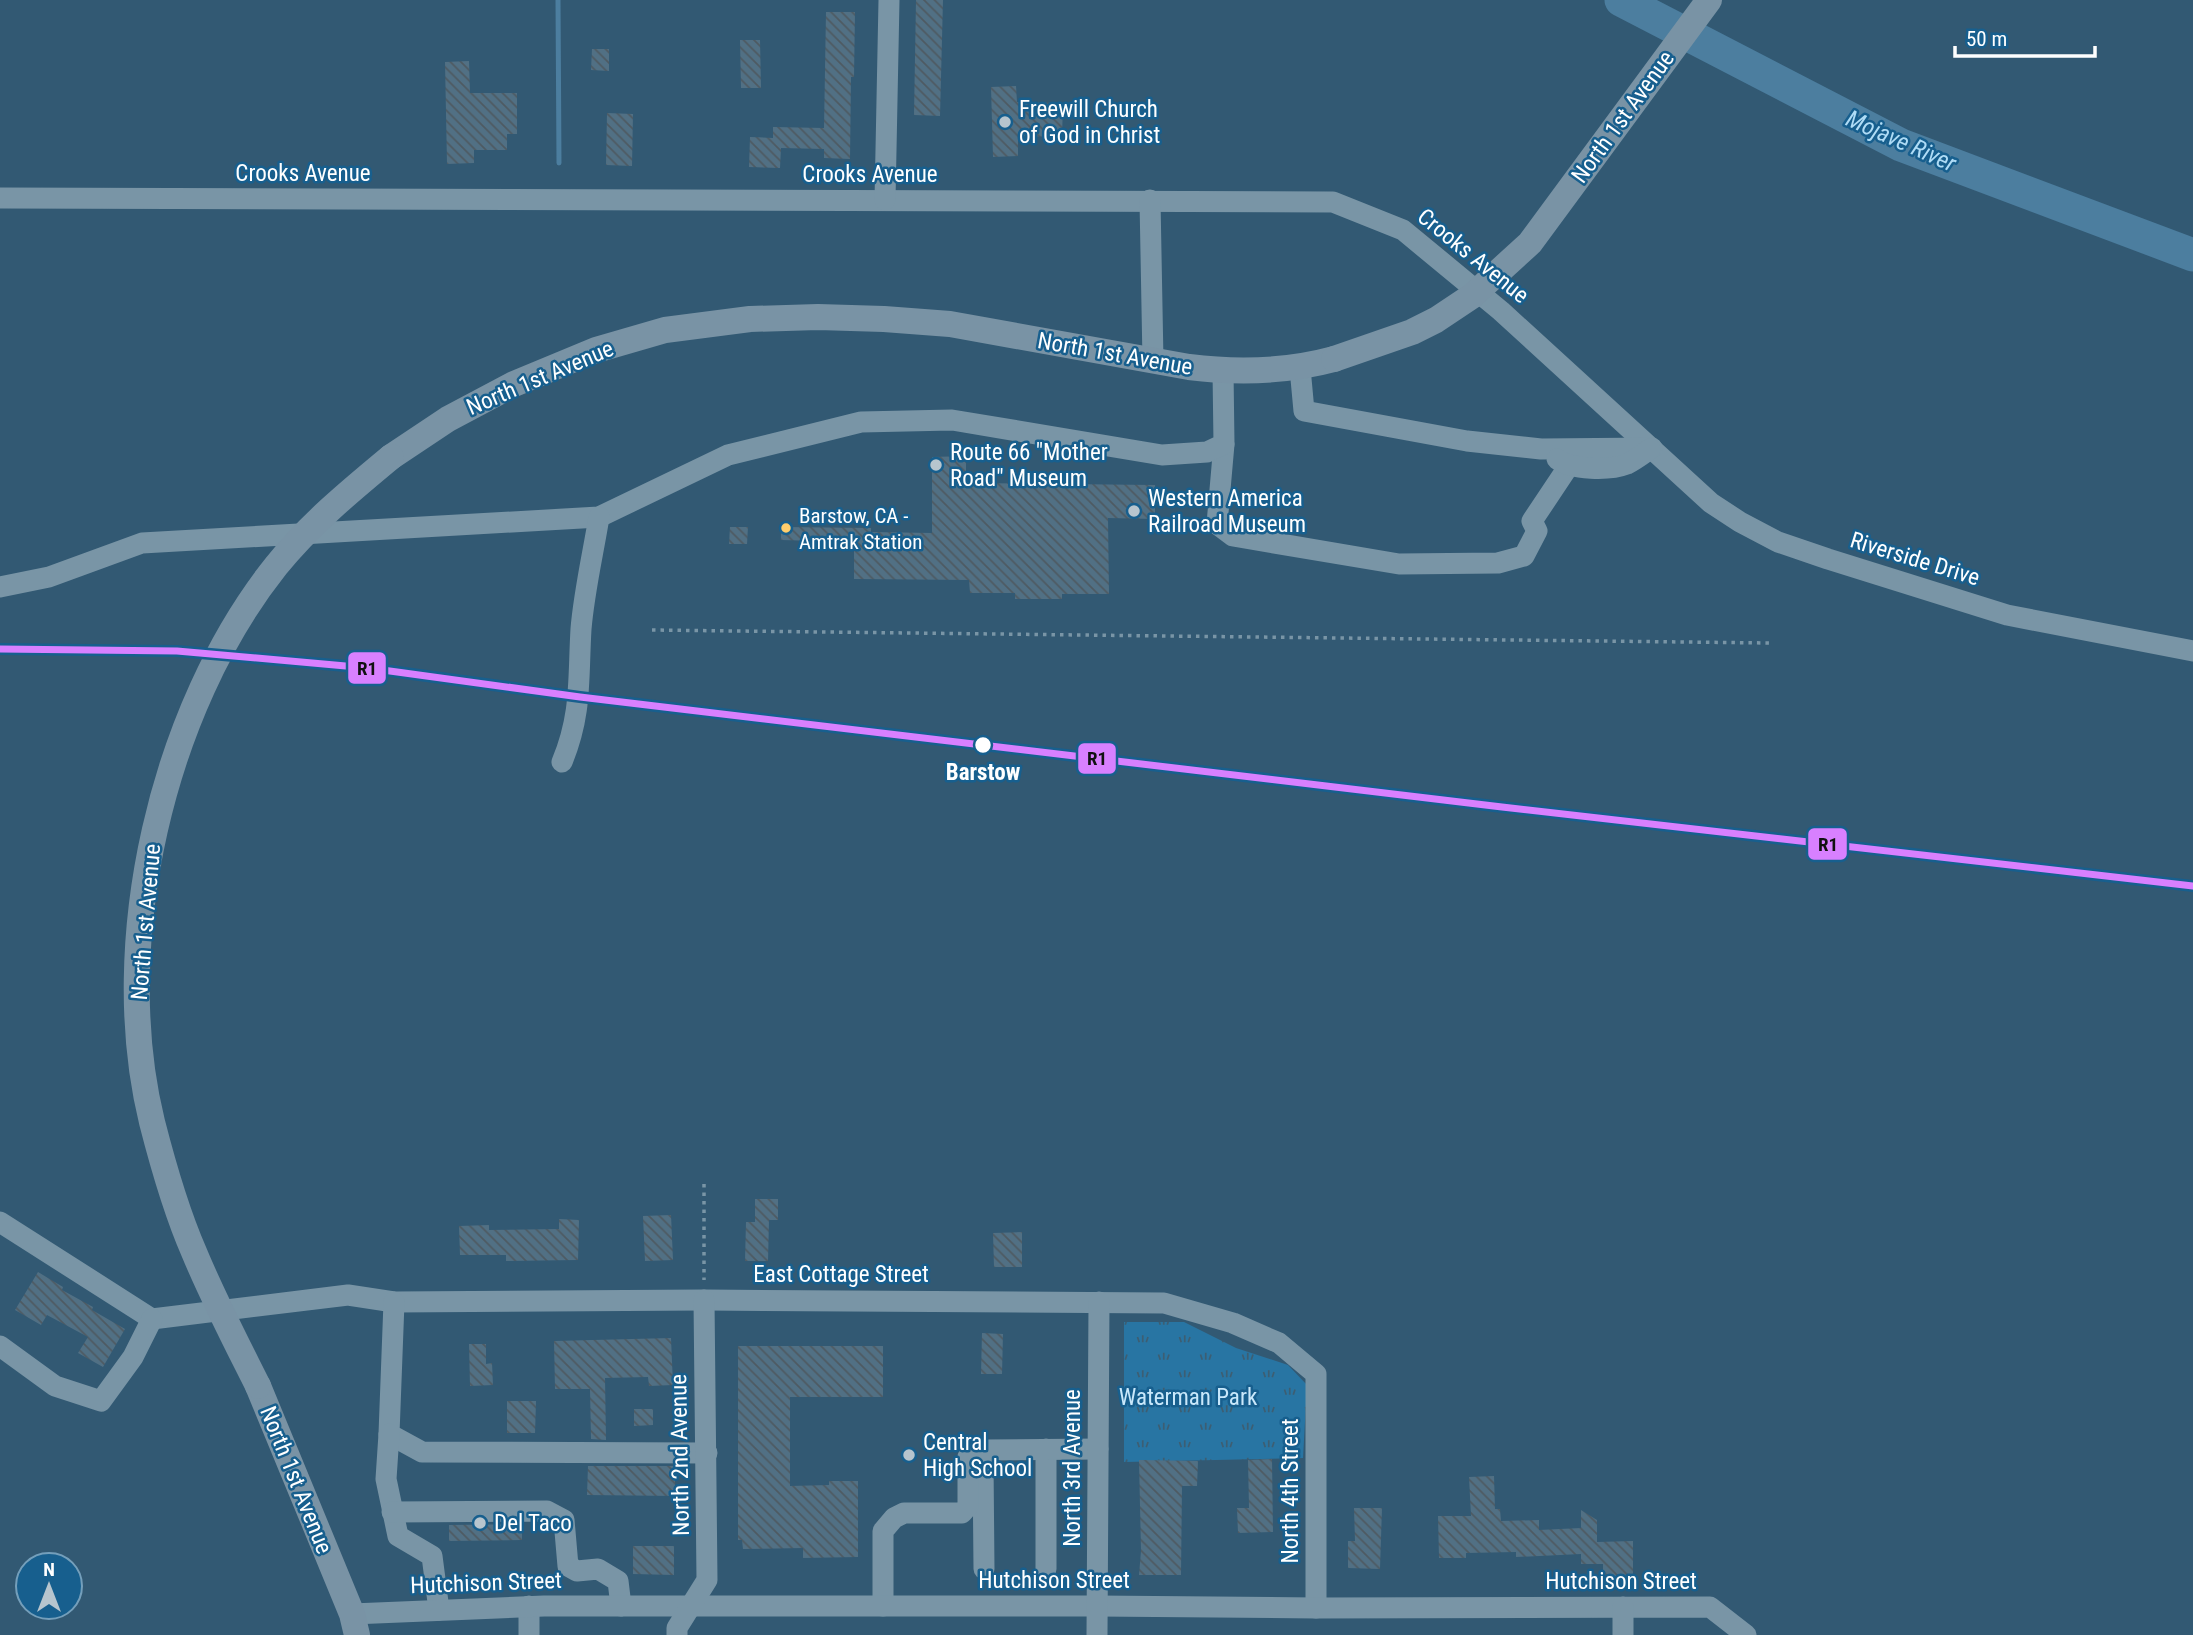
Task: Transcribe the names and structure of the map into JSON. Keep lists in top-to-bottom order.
{
  "streets": {
    "main road": ["North 1st Avenue"],
    "street": [
      "Crooks Avenue",
      "Riverside Drive",
      "East Cottage Street",
      "North 2nd Avenue",
      "North 3rd Avenue",
      "North 4th Street",
      "Hutchison Street"
    ]
  },
  "crossings": [
    ["North 1st Avenue", "Hutchison Street"],
    ["Crooks Avenue", "Riverside Drive"],
    ["East Cottage Street", "North 2nd Avenue"],
    ["East Cottage Street", "North 3rd Avenue"],
    ["East Cottage Street", "North 4th Street"],
    ["North 2nd Avenue", "Hutchison Street"],
    ["North 3rd Avenue", "Hutchison Street"],
    ["North 4th Street", "Hutchison Street"]
  ],
  "water": ["Mojave River"],
  "parks": ["Waterman Park"],
  "places": [
    "Freewill Church of God in Christ",
    "Route 66 \"Mother Road\" Museum",
    "Western America Railroad Museum",
    "Barstow, CA - Amtrak Station",
    "Barstow",
    "Central High School",
    "Del Taco"
  ],
  "lines": ["transit line R1"],
  "scale_bar": "50 m",
  "north": "top"
}
